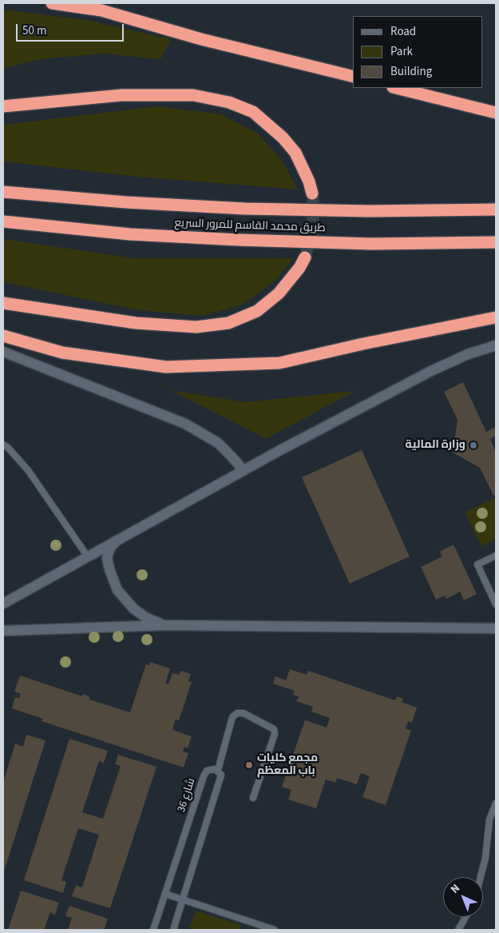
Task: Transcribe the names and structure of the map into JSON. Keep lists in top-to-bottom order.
{
  "streets": {
    "highway": ["طريق محمد القاسم للمرور السريع"],
    "lane": ["شارع 36"]
  },
  "places": ["وزارة المالية", "مجمع كليات باب المعظم"],
  "legend": ["Road", "Park", "Building"],
  "scale_bar": "50 m",
  "north": "top left"
}
